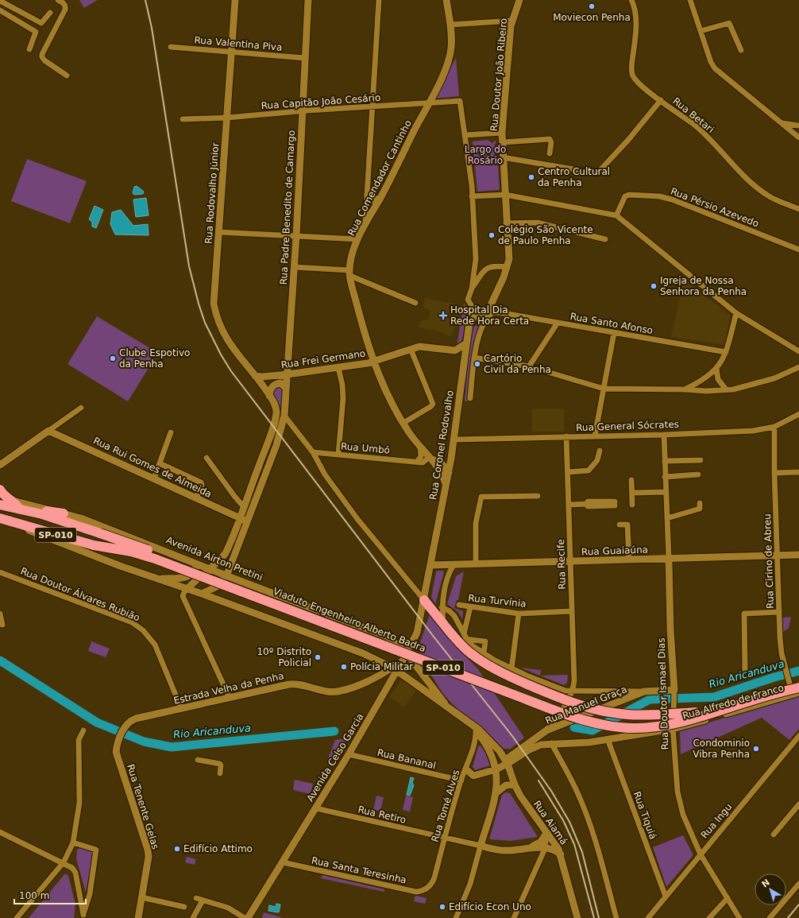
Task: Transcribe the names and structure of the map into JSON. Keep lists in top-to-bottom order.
{
  "streets": {
    "highway": ["SP-010", "Viaduto Engenheiro Alberto Badra"],
    "main road": [
      "Rua Doutor João Ribeiro",
      "Rua Comendador Cantinho",
      "Rua Rodovalho Júnior",
      "Rua Padre Benedito de Camargo",
      "Rua Frei Germano",
      "Rua Coronel Rodovalho",
      "Rua Rui Gomes de Almeida",
      "Rua Guaiaúna",
      "Avenida Aírton Pretini",
      "Estrada Velha da Penha",
      "Rua Doutor Ismael Dias",
      "Rua Alfredo de Franco",
      "Rua Manuel Graça",
      "Avenida Celso Garcia",
      "Rua Tenente Gelas",
      "Rua Aiamá"
    ],
    "street": [
      "Rua Valentina Piva",
      "Rua Capitão João Cesário",
      "Rua Betari",
      "Rua Pérsio Azevedo",
      "Rua Santo Afonso",
      "Rua General Sócrates",
      "Rua Umbó",
      "Rua Cirino de Abreu",
      "Rua Recife",
      "Rua Doutor Álvares Rubião",
      "Rua Turvínia",
      "Rua Bananal",
      "Rua Tomé Alves",
      "Rua Retiro",
      "Rua Tiquiá",
      "Rua Ingu",
      "Rua Santa Teresinha"
    ]
  },
  "crossings": [
    ["Rua Valentina Piva", "Rua Rodovalho Júnior"],
    ["Rua Valentina Piva", "Rua Padre Benedito de Camargo"],
    ["Rua Capitão João Cesário", "Rua Comendador Cantinho"],
    ["Rua Capitão João Cesário", "Rua Rodovalho Júnior"],
    ["Rua Capitão João Cesário", "Rua Padre Benedito de Camargo"],
    ["Rua Rodovalho Júnior", "Rua Frei Germano"],
    ["Rua Rodovalho Júnior", "Rua Rui Gomes de Almeida"],
    ["Rua Rodovalho Júnior", "Avenida Aírton Pretini"],
    ["Rua Padre Benedito de Camargo", "Rua Frei Germano"],
    ["Rua Padre Benedito de Camargo", "Rua Rui Gomes de Almeida"],
    ["Rua Padre Benedito de Camargo", "Avenida Aírton Pretini"],
    ["Rua Frei Germano", "Rua Coronel Rodovalho"],
    ["Rua General Sócrates", "Rua Coronel Rodovalho"],
    ["Rua General Sócrates", "Rua Cirino de Abreu"],
    ["Rua General Sócrates", "Rua Recife"],
    ["Rua General Sócrates", "Rua Doutor Ismael Dias"],
    ["Rua Coronel Rodovalho", "Rua Guaiaúna"],
    ["SP-010", "Viaduto Engenheiro Alberto Badra"],
    ["Rua Guaiaúna", "Rua Cirino de Abreu"],
    ["Rua Guaiaúna", "Rua Recife"],
    ["Rua Guaiaúna", "Rua Doutor Ismael Dias"],
    ["Avenida Aírton Pretini", "Estrada Velha da Penha"],
    ["Avenida Aírton Pretini", "Rua Aiamá"],
    ["Rua Cirino de Abreu", "Viaduto Engenheiro Alberto Badra"],
    ["Rua Cirino de Abreu", "Rua Alfredo de Franco"],
    ["Rua Recife", "Rua Turvínia"],
    ["Rua Doutor Álvares Rubião", "Estrada Velha da Penha"],
    ["Viaduto Engenheiro Alberto Badra", "Rua Alfredo de Franco"],
    ["Estrada Velha da Penha", "Avenida Celso Garcia"],
    ["Estrada Velha da Penha", "Rua Tenente Gelas"],
    ["Rua Doutor Ismael Dias", "Rua Alfredo de Franco"],
    ["Rua Doutor Ismael Dias", "Rua Manuel Graça"],
    ["Rua Doutor Ismael Dias", "Rua Ingu"],
    ["Rua Alfredo de Franco", "Rua Manuel Graça"],
    ["Rua Alfredo de Franco", "Rua Tiquiá"],
    ["Rua Alfredo de Franco", "Rua Aiamá"],
    ["Rua Manuel Graça", "Rua Tomé Alves"],
    ["Rua Manuel Graça", "Rua Aiamá"],
    ["Avenida Celso Garcia", "Rua Bananal"],
    ["Avenida Celso Garcia", "Rua Retiro"],
    ["Avenida Celso Garcia", "Rua Santa Teresinha"],
    ["Rua Bananal", "Rua Tomé Alves"],
    ["Rua Tomé Alves", "Rua Retiro"],
    ["Rua Tomé Alves", "Rua Aiamá"],
    ["Rua Tomé Alves", "Rua Santa Teresinha"],
    ["Rua Tiquiá", "Rua Ingu"]
  ],
  "water": ["Rio Aricanduva"],
  "parks": ["Largo do Rosário"],
  "places": {
    "other": [
      "Moviecon Penha",
      "Centro Cultural da Penha",
      "Colégio São Vicente de Paulo Penha",
      "Igreja de Nossa Senhora da Penha",
      "Clube Espotivo da Penha",
      "Cartório Civil da Penha",
      "10º Distrito Policial",
      "Polícia Militar",
      "Condominio Vibra Penha",
      "Edifício Attimo",
      "Edifício Econ Uno"
    ],
    "health": ["Hospital Dia Rede Hora Certa"]
  },
  "scale_bar": "100 m",
  "north": "top left"
}
